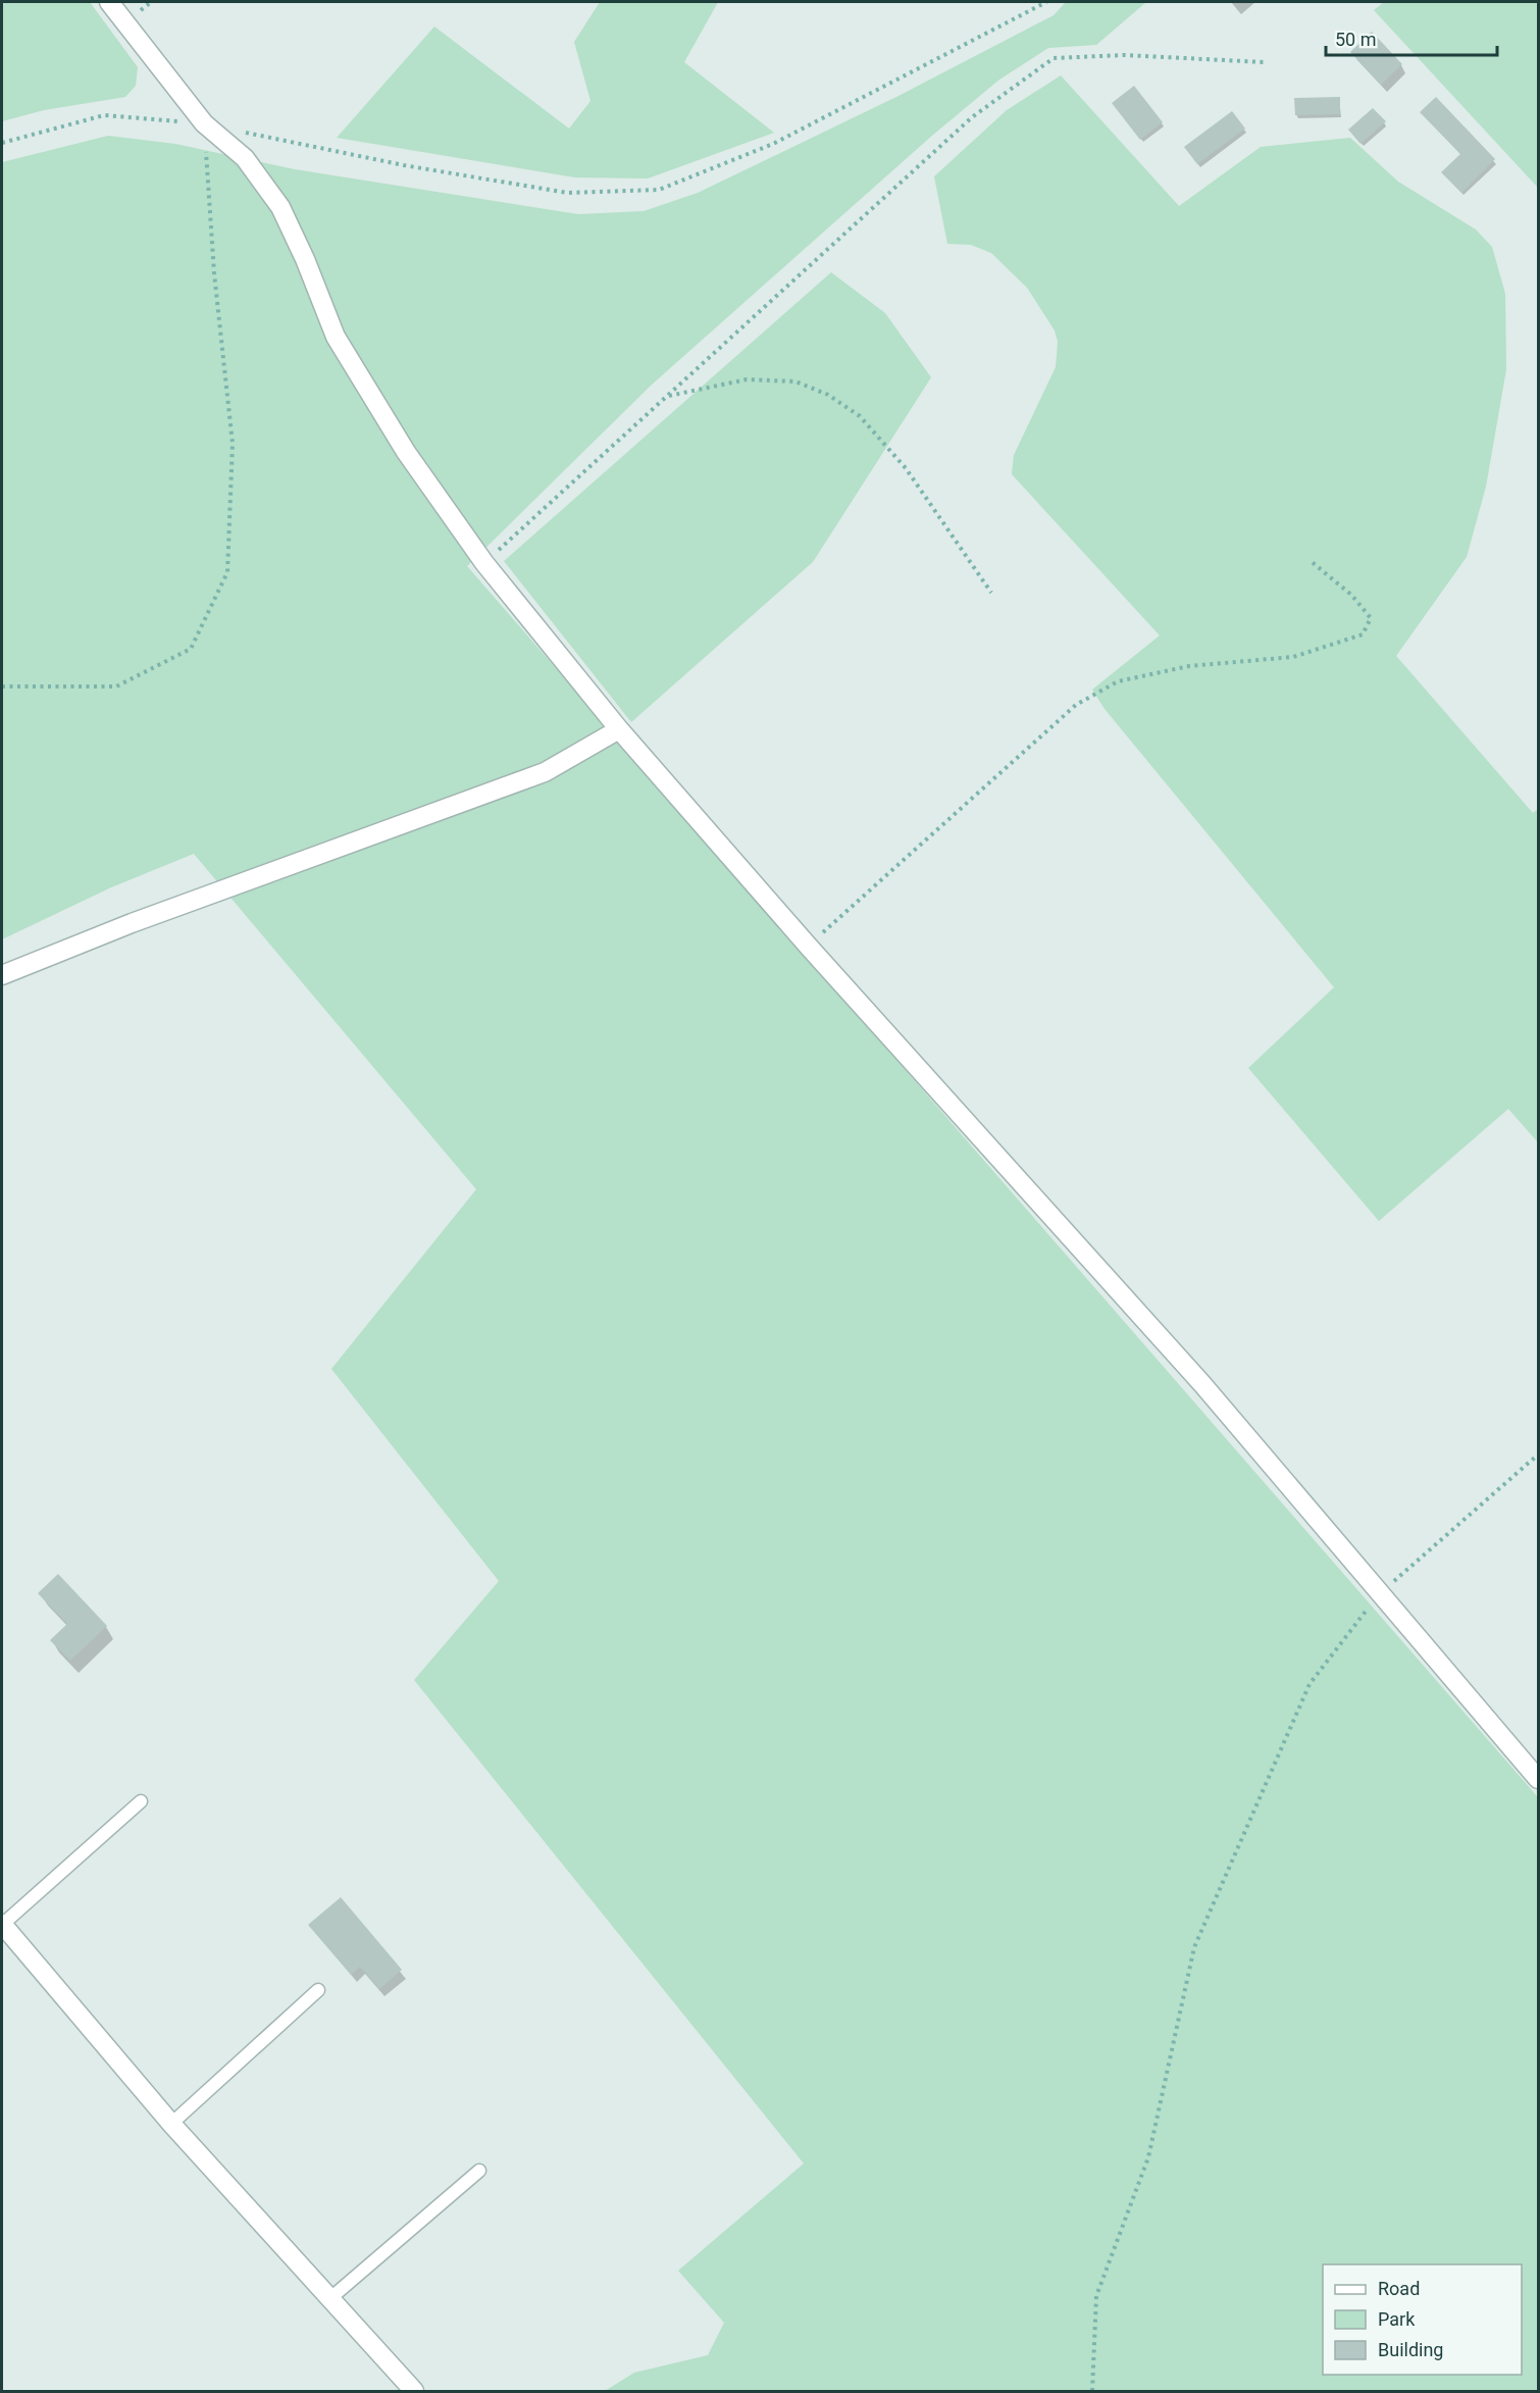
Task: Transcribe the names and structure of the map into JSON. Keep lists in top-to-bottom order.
{
  "legend": ["Road", "Park", "Building"],
  "scale_bar": "50 m"
}
